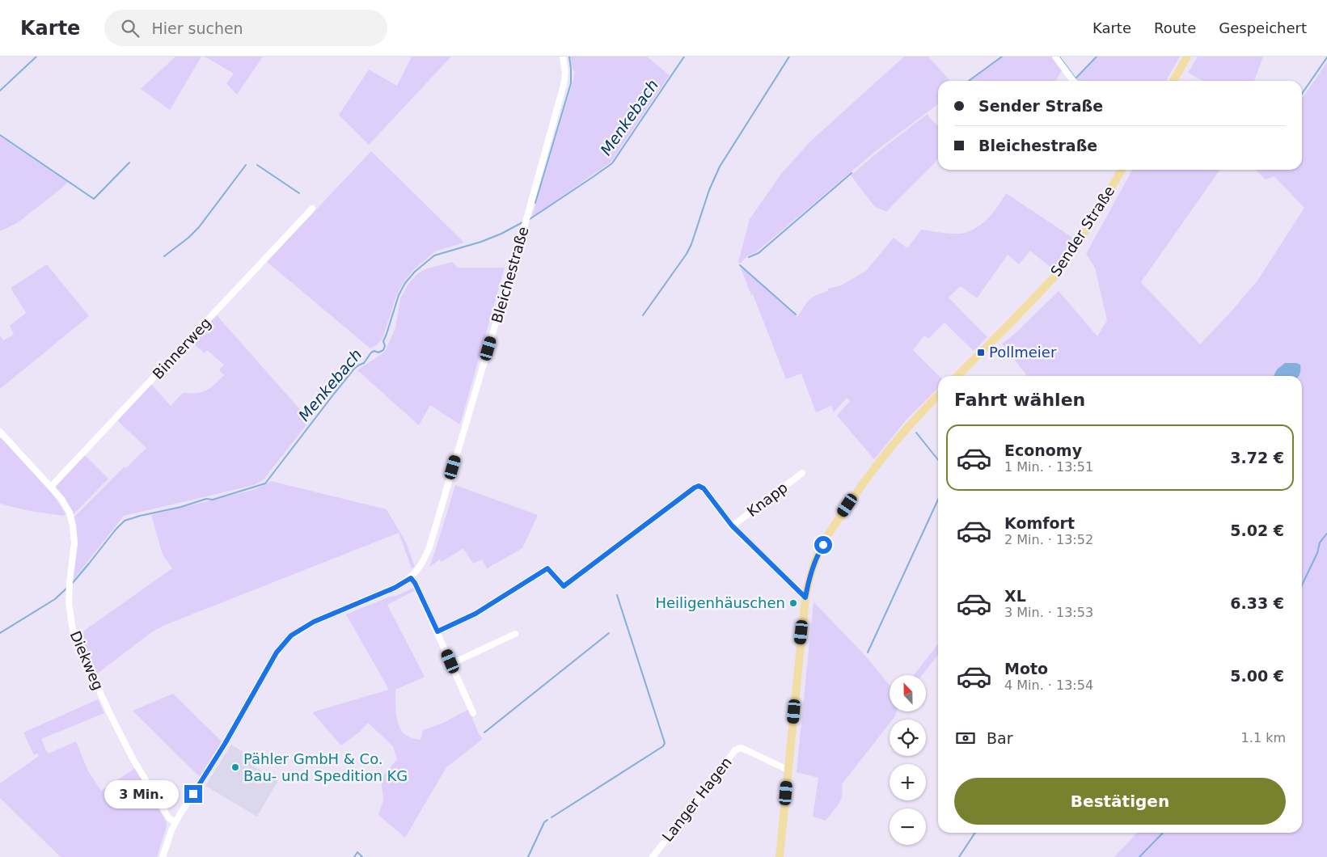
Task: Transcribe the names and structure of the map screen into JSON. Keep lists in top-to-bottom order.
{
  "streets": {
    "main road": ["Sender Straße"],
    "street": [
      "Bleichestraße",
      "Binnerweg",
      "Knapp",
      "Diekweg",
      "Langer Hagen"
    ]
  },
  "crossings": [
    ["Bleichestraße", "Diekweg"],
    ["Binnerweg", "Diekweg"]
  ],
  "water": ["Menkebach"],
  "places": {
    "transit": ["Pollmeier"],
    "other": ["Heiligenhäuschen", "Pähler GmbH & Co. Bau- und Spedition KG"]
  },
  "north": "top",
  "page": {
    "header": "Karte",
    "search": "Hier suchen",
    "nav": ["Karte", "Route", "Gespeichert"],
    "banner": ["Sender Straße", "Bleichestraße"],
    "heading": "Fahrt wählen",
    "list": [
      {
        "name": "Economy",
        "note": "1 Min. · 13:51",
        "value": "3.72 €"
      },
      {
        "name": "Komfort",
        "note": "2 Min. · 13:52",
        "value": "5.02 €"
      },
      {
        "name": "XL",
        "note": "3 Min. · 13:53",
        "value": "6.33 €"
      },
      {
        "name": "Moto",
        "note": "4 Min. · 13:54",
        "value": "5.00 €"
      }
    ],
    "map_buttons": ["+", "−"],
    "pay": ["Bar", "1.1 km"],
    "buttons": "Bestätigen",
    "bubble": "3 Min."
  }
}
